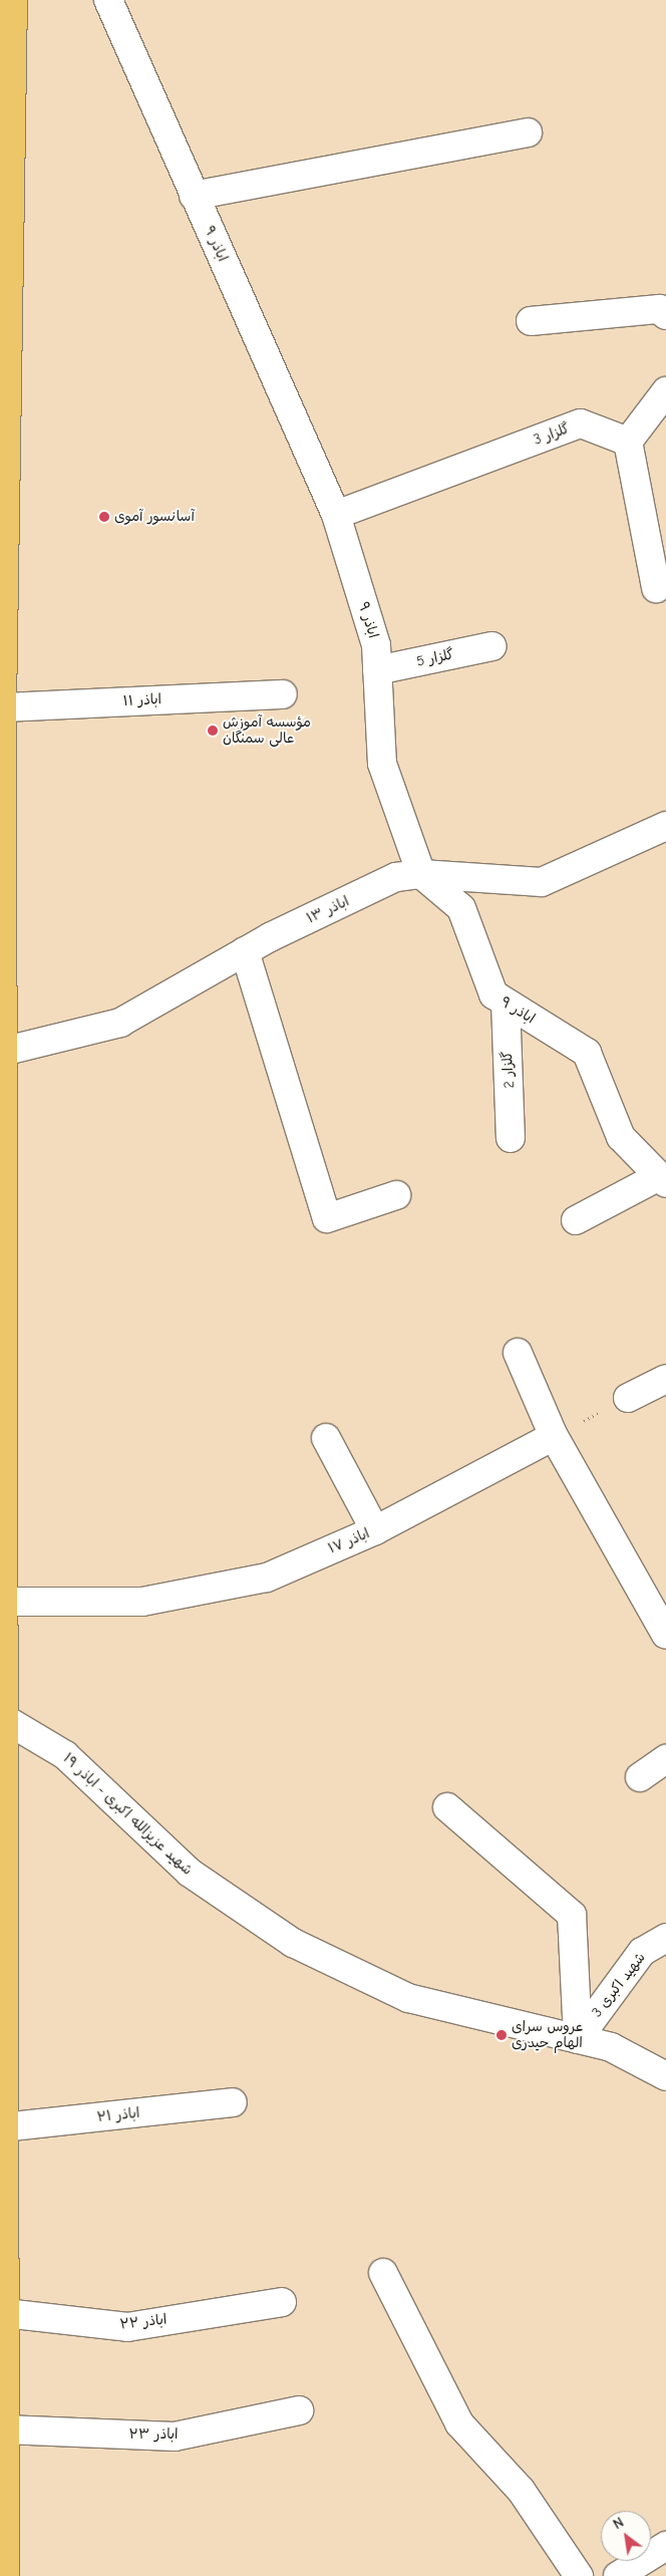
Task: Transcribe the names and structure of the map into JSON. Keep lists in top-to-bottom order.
{
  "streets": {
    "street": [
      "اباذر ۹",
      "گلزار 3",
      "گلزار 5",
      "اباذر ۱۱",
      "اباذر ۱۳",
      "گلزار 2",
      "اباذر ۱۷",
      "شهید عزیزالله اکبری - اباذر ۱۹",
      "شهید اکبری 3",
      "اباذر ۲۱",
      "اباذر ۲۲",
      "اباذر ۲۳"
    ]
  },
  "crossings": [
    ["اباذر ۹", "گلزار 3"],
    ["اباذر ۹", "گلزار 5"],
    ["اباذر ۹", "اباذر ۱۳"],
    ["اباذر ۹", "گلزار 2"],
    ["شهید عزیزالله اکبری - اباذر ۱۹", "شهید اکبری 3"]
  ],
  "places": ["آسانسور آموی", "مؤسسه آموزش عالی سمنگان", "عروس سرای الهام حیدری"],
  "north": "top left"
}
